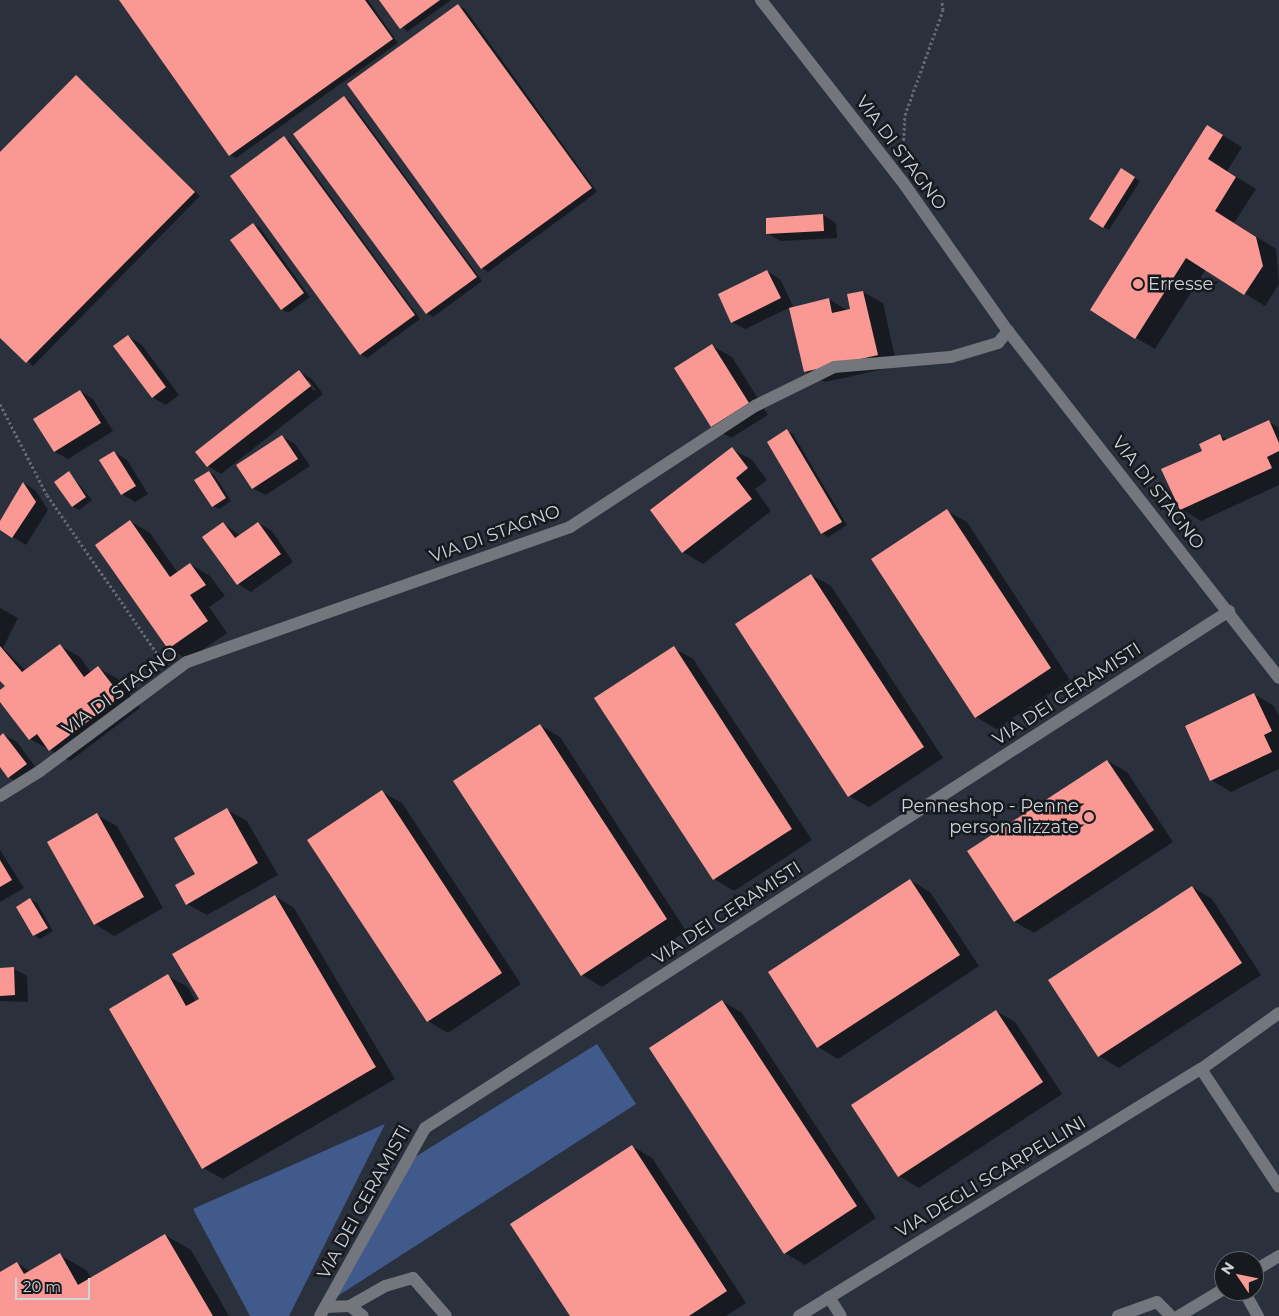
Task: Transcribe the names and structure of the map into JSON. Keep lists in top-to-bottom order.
{
  "streets": {
    "street": ["VIA DI STAGNO", "VIA DEI CERAMISTI", "VIA DEGLI SCARPELLINI"]
  },
  "crossings": [
    ["VIA DI STAGNO", "VIA DEI CERAMISTI"]
  ],
  "places": ["Erresse", "Penneshop - Penne personalizzate"],
  "scale_bar": "20 m",
  "north": "top left"
}
